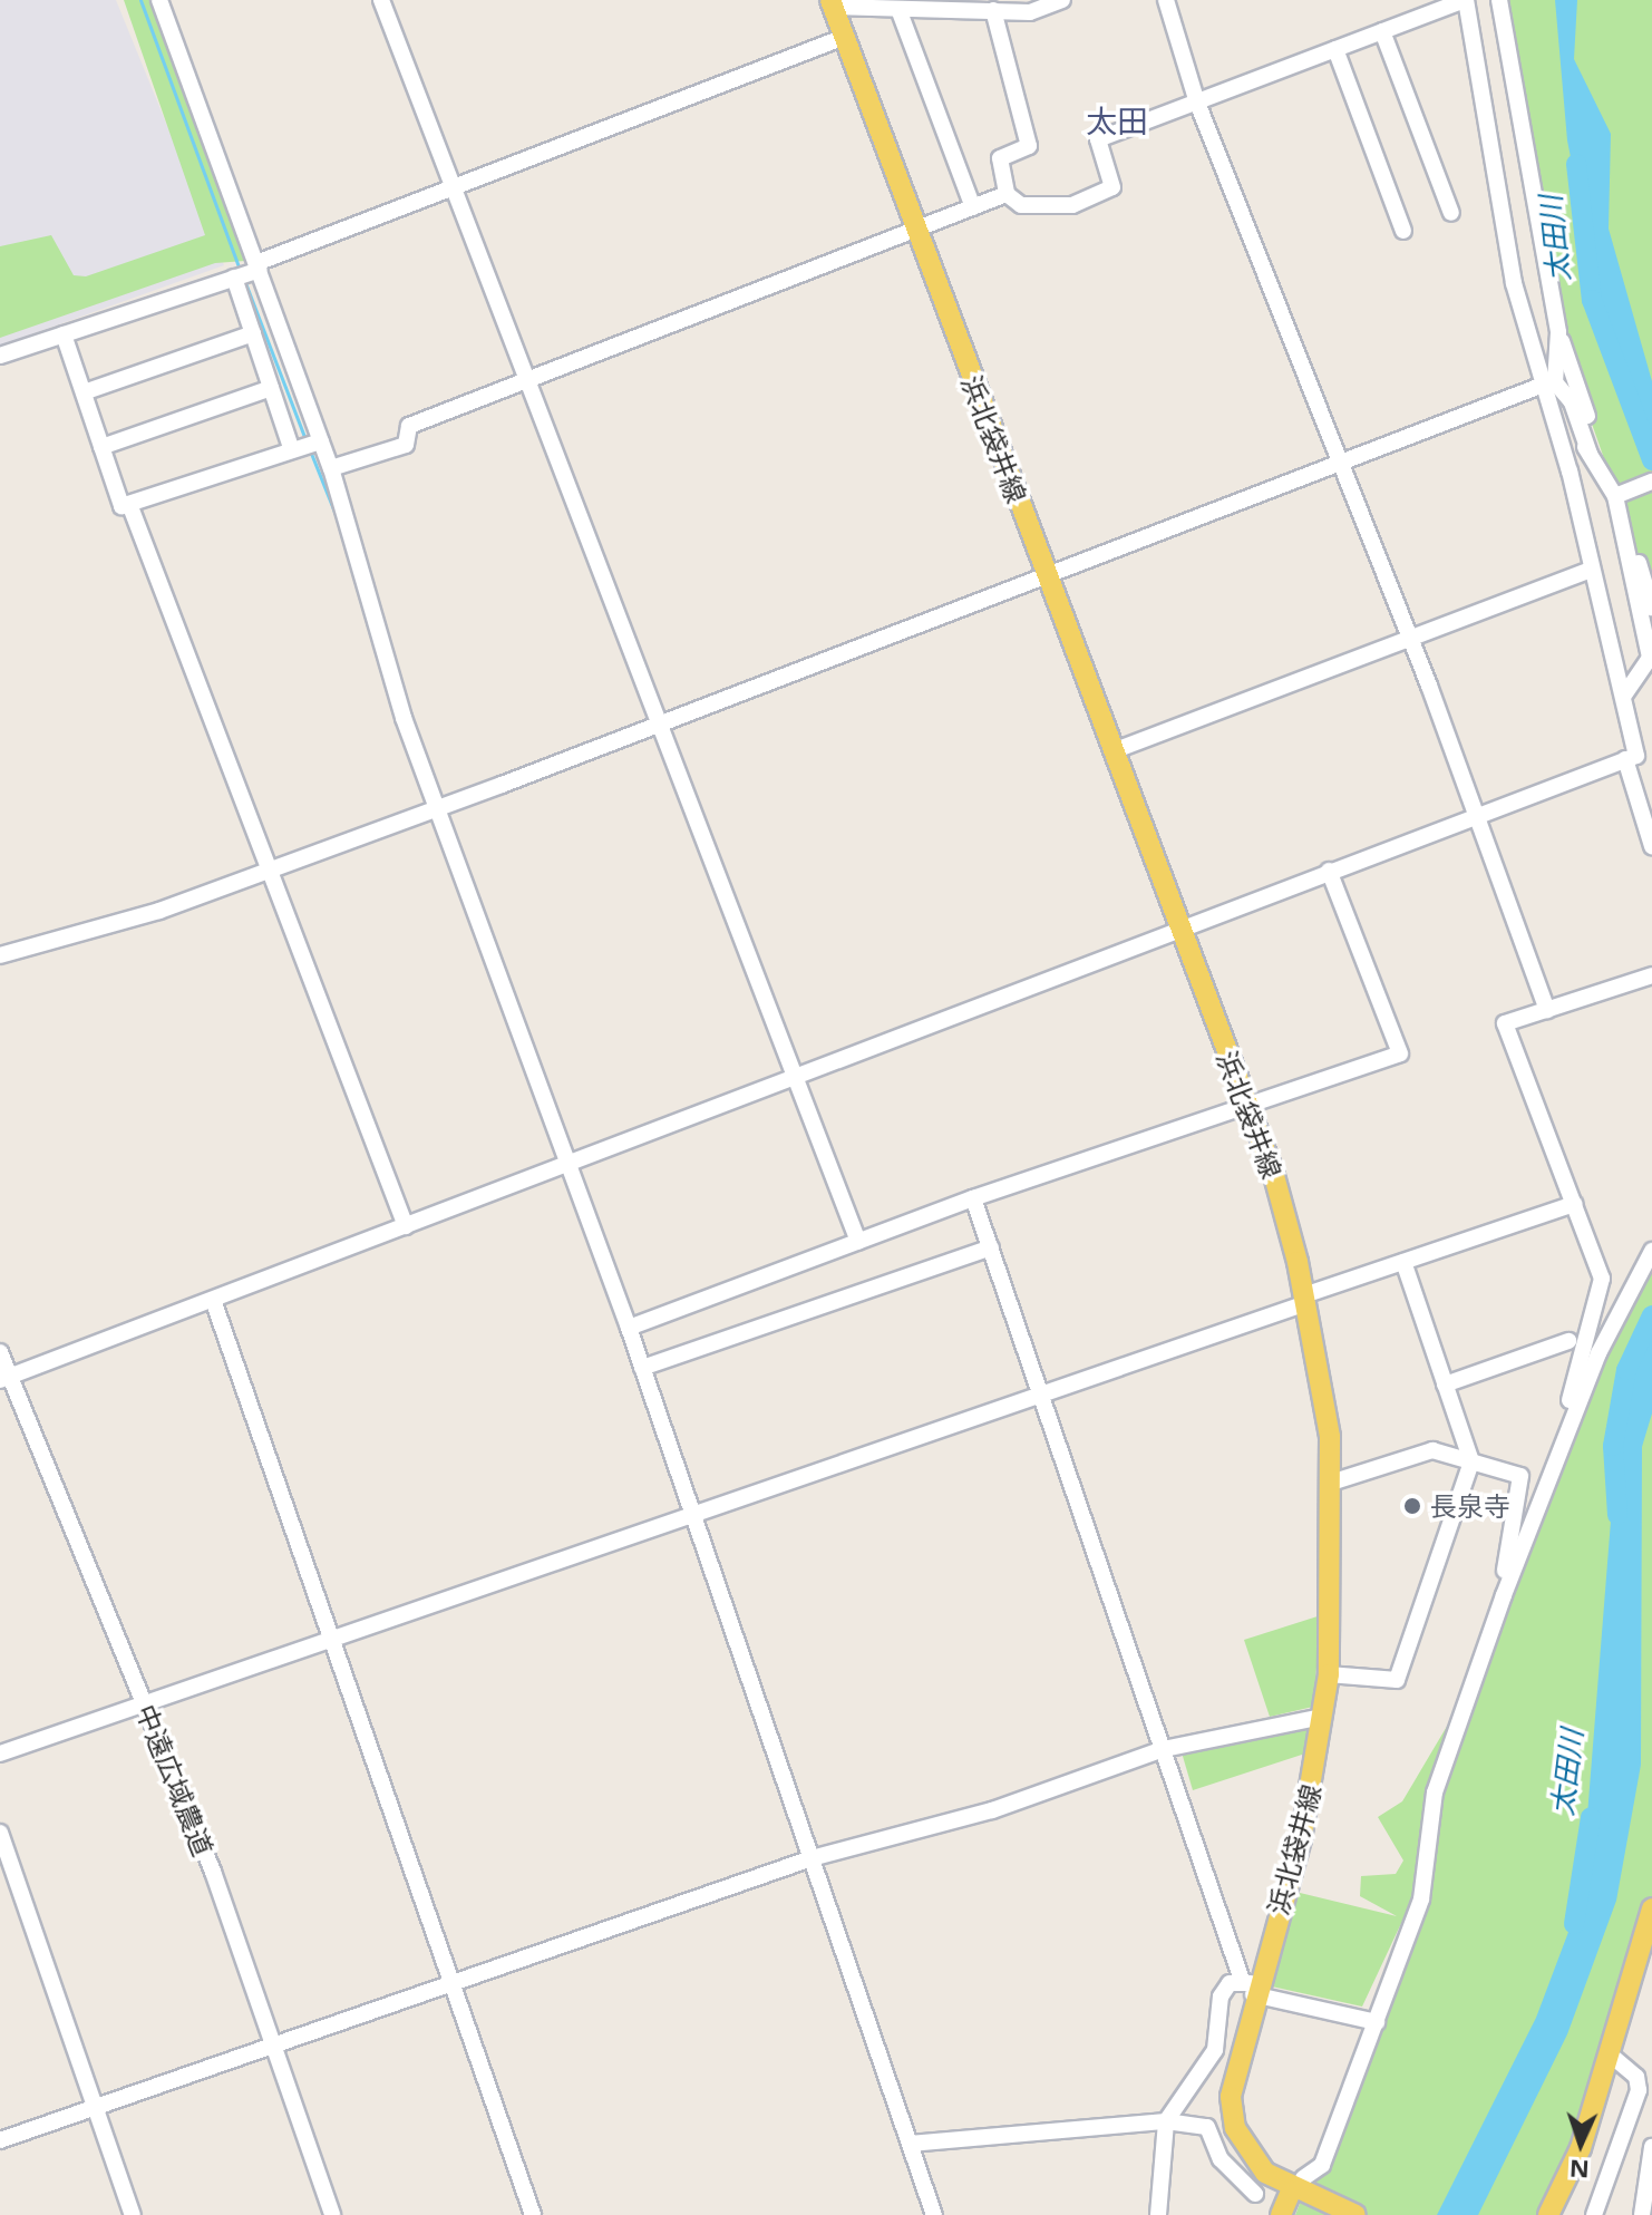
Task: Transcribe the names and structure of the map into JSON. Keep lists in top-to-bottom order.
{
  "streets": {
    "main road": ["浜北袋井線"],
    "street": ["中遠広域農道"]
  },
  "districts": ["太田"],
  "water": ["太田川"],
  "places": ["長泉寺"],
  "north": "bottom"
}
